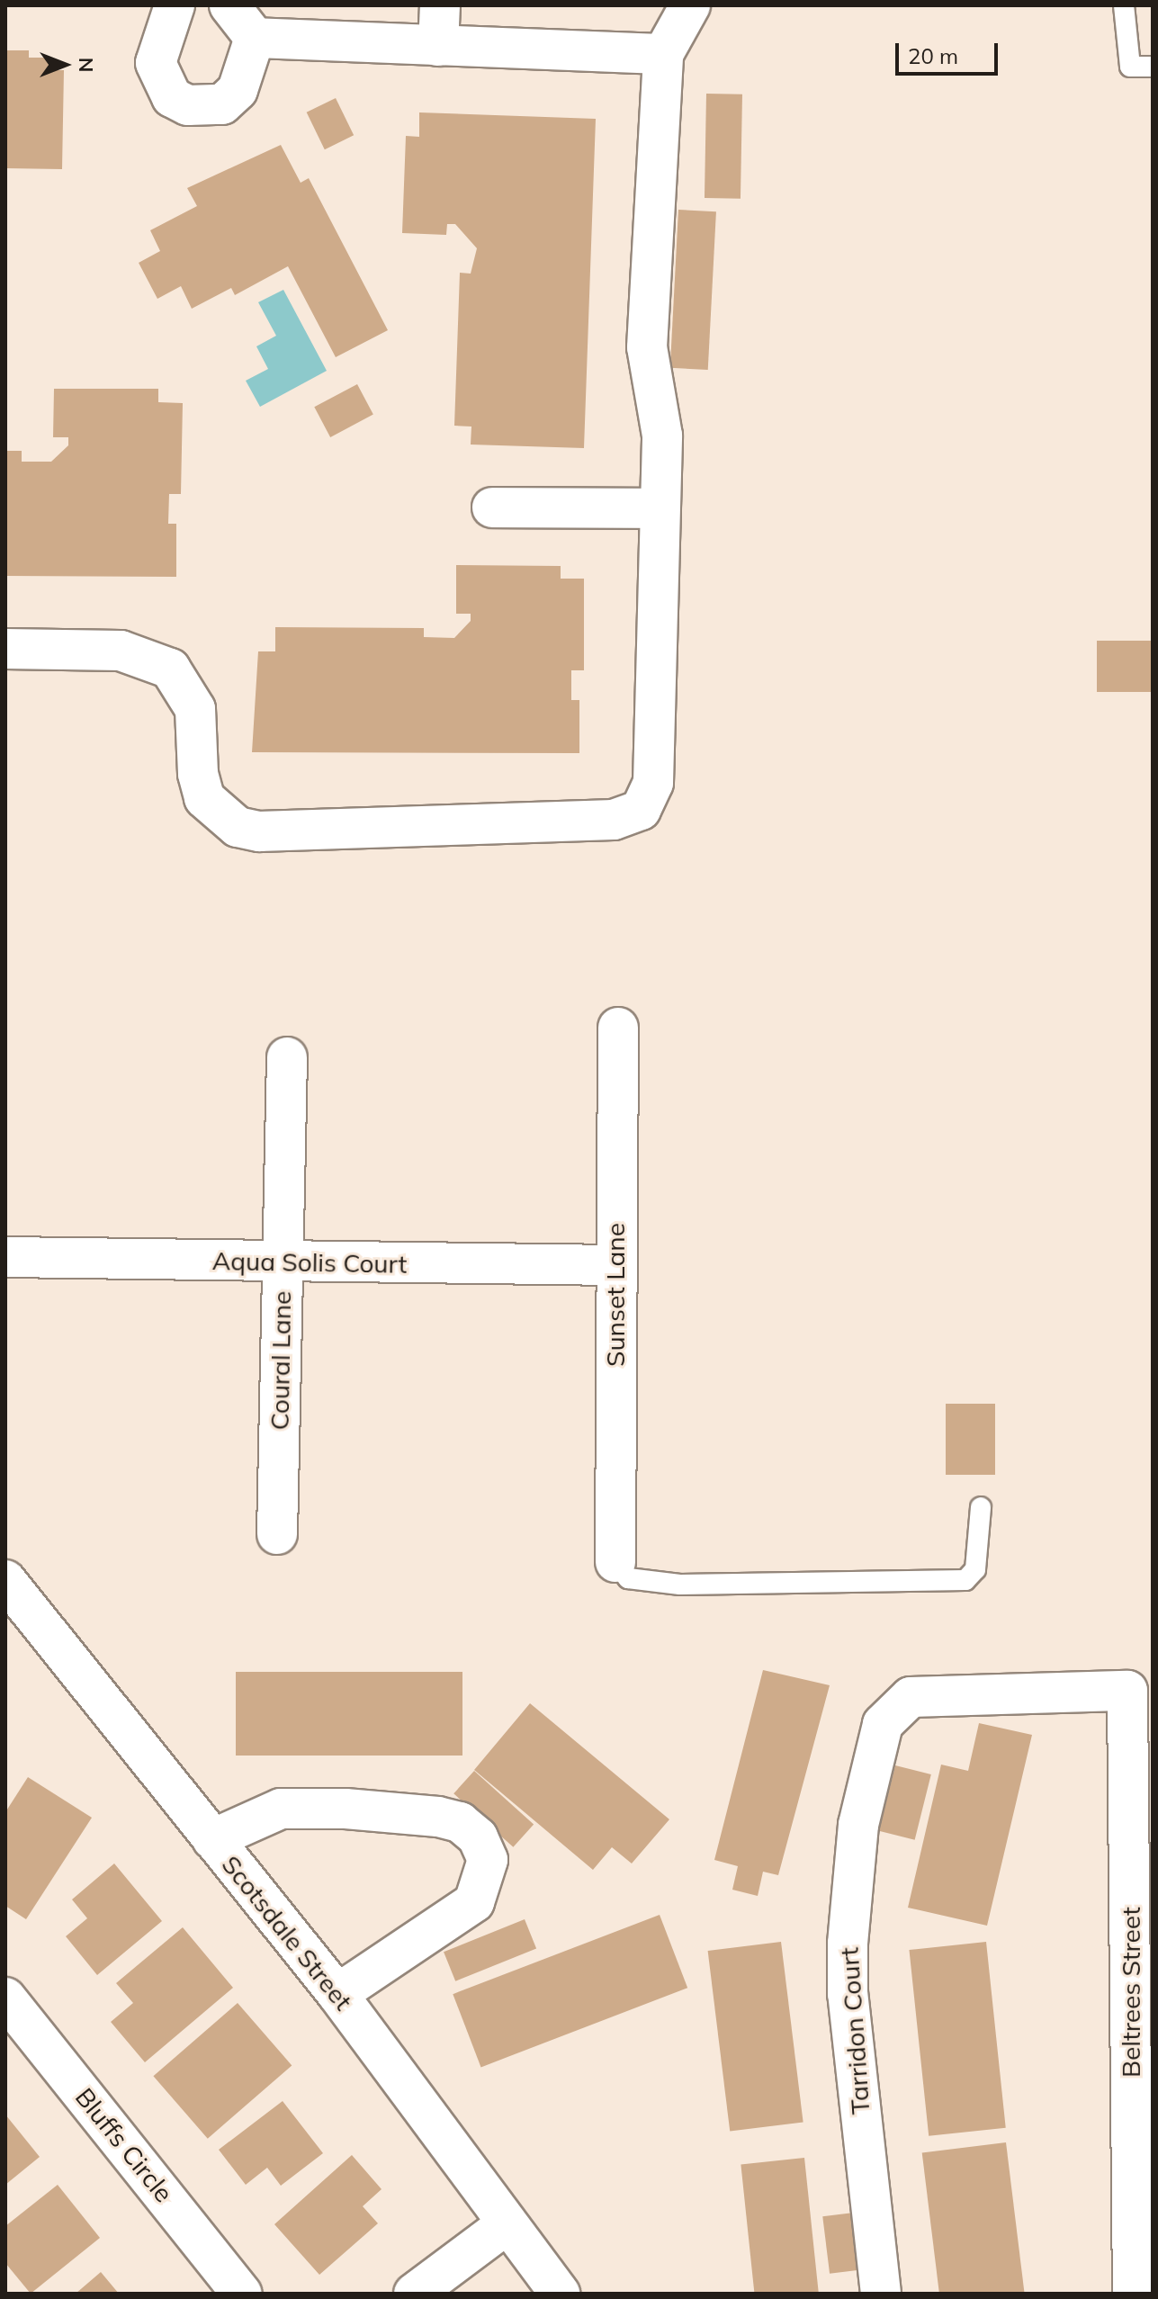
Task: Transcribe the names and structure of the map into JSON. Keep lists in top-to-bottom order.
{
  "streets": {
    "street": [
      "Aqua Solis Court",
      "Sunset Lane",
      "Coural Lane",
      "Scotsdale Street",
      "Beltrees Street",
      "Tarridon Court",
      "Bluffs Circle"
    ]
  },
  "crossings": [
    ["Aqua Solis Court", "Sunset Lane"],
    ["Aqua Solis Court", "Coural Lane"],
    ["Beltrees Street", "Tarridon Court"]
  ],
  "scale_bar": "20 m",
  "north": "right"
}
